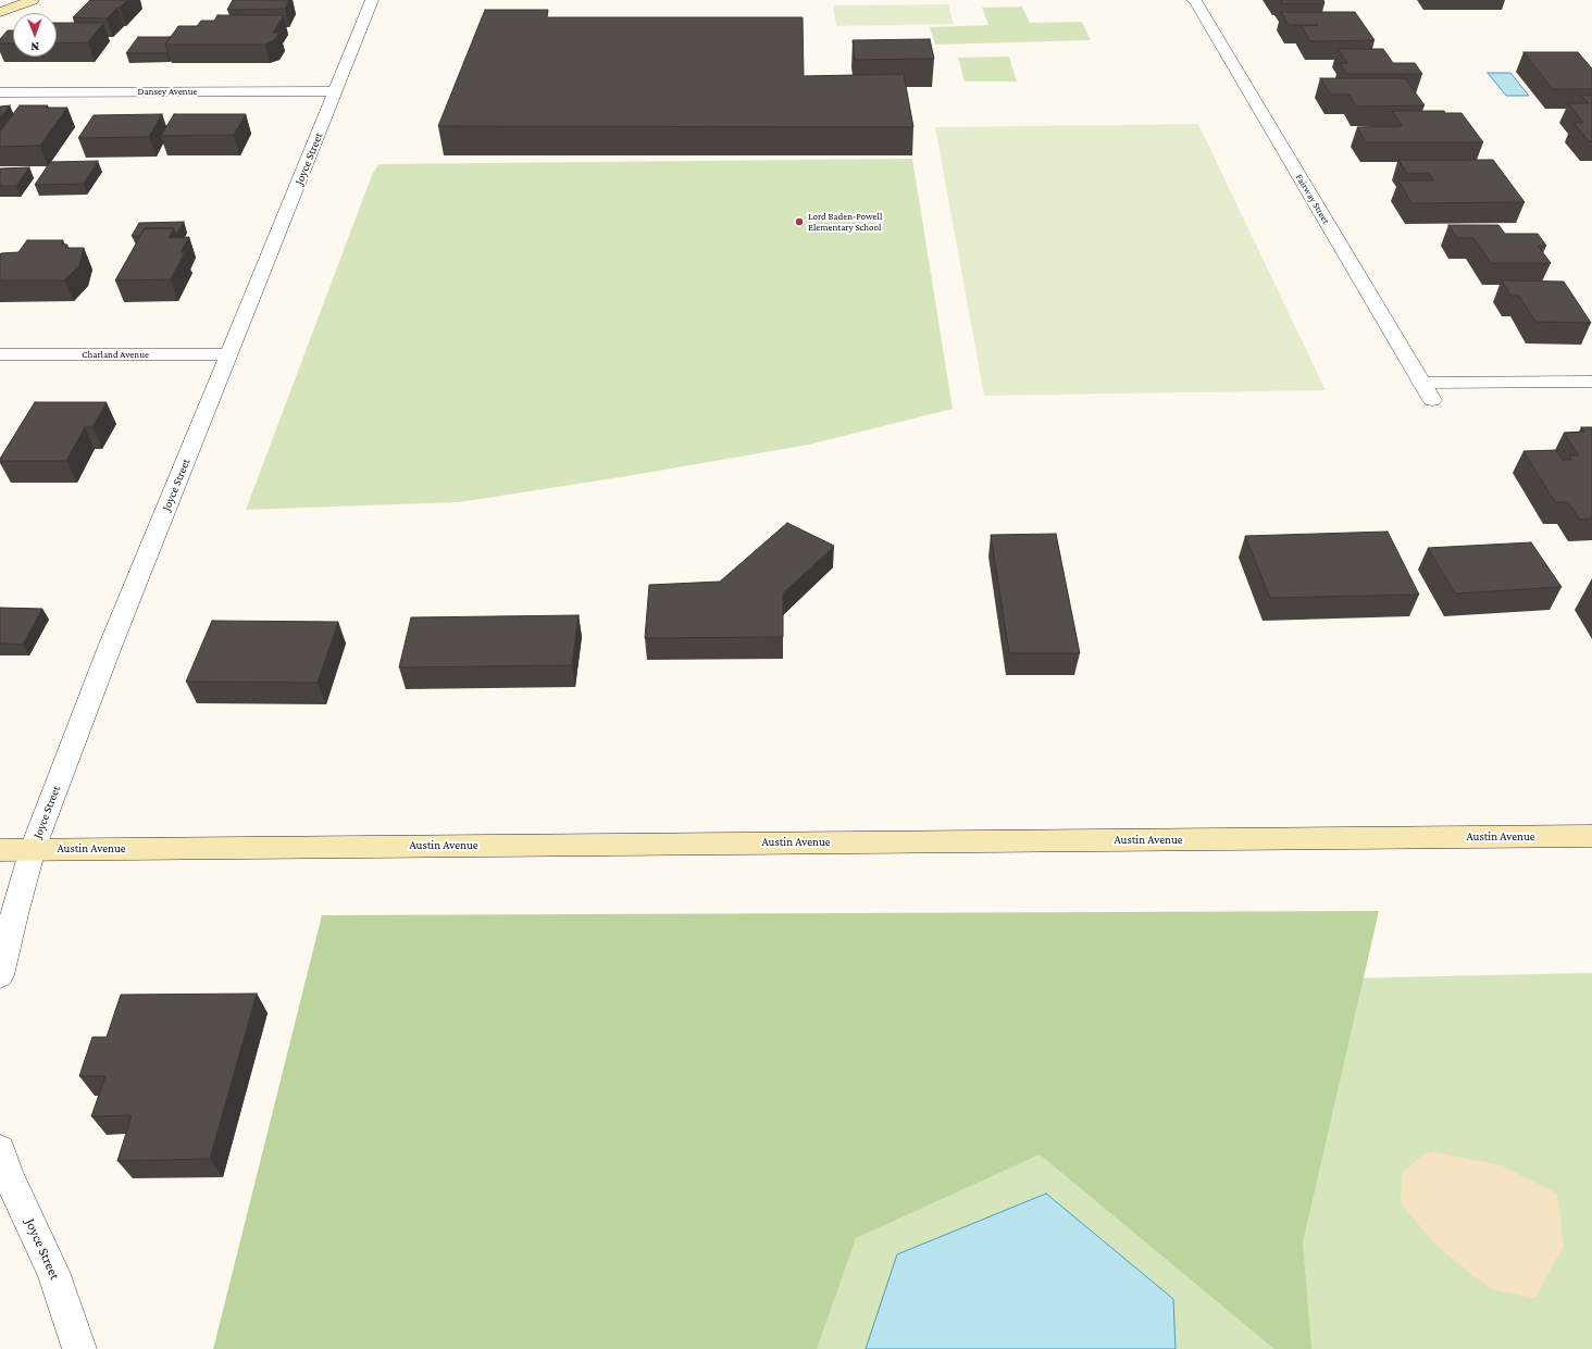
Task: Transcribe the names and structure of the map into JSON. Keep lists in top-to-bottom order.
{
  "streets": {
    "main road": ["Austin Avenue"],
    "street": [
      "Dansey Avenue",
      "Joyce Street",
      "Fairway Street",
      "Charland Avenue"
    ]
  },
  "crossings": [
    ["Dansey Avenue", "Joyce Street"],
    ["Joyce Street", "Charland Avenue"],
    ["Joyce Street", "Austin Avenue"]
  ],
  "places": ["Lord Baden-Powell Elementary School"],
  "north": "bottom"
}
